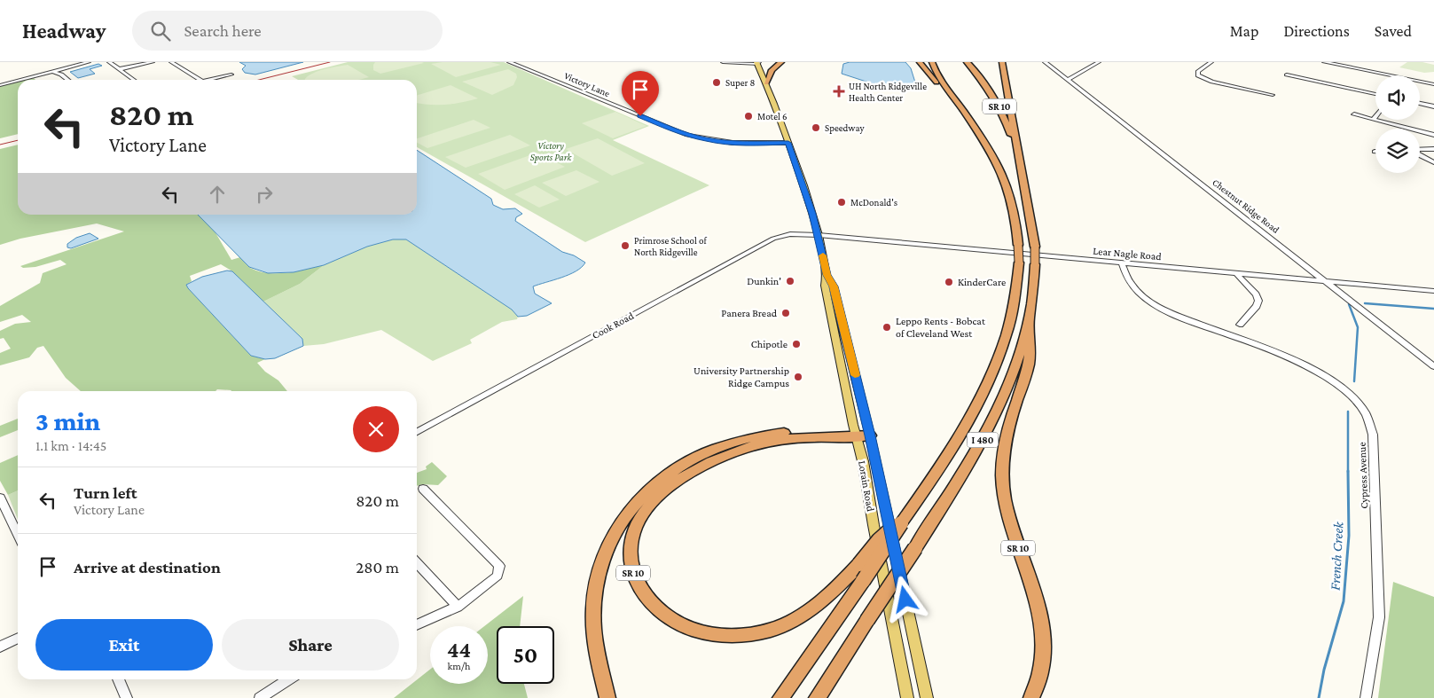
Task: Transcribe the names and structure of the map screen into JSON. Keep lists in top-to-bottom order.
{
  "streets": {
    "highway": ["SR 10", "I 480"],
    "main road": ["Lorain Road"],
    "street": [
      "Victory Lane",
      "Chestnut Ridge Road",
      "Lear Nagle Road",
      "Cook Road",
      "Cypress Avenue"
    ]
  },
  "crossings": [
    ["Victory Lane", "Lorain Road"],
    ["SR 10", "I 480"],
    ["SR 10", "Lorain Road"],
    ["Chestnut Ridge Road", "Lear Nagle Road"],
    ["Lear Nagle Road", "Cook Road"],
    ["Lear Nagle Road", "Cypress Avenue"],
    ["Lear Nagle Road", "Lorain Road"],
    ["Cook Road", "Lorain Road"]
  ],
  "water": ["French Creek"],
  "parks": ["Victory Sports Park"],
  "places": {
    "other": [
      "Super 8",
      "Motel 6",
      "Speedway",
      "McDonald's",
      "Primrose School of North Ridgeville",
      "Dunkin'",
      "KinderCare",
      "Panera Bread",
      "Leppo Rents - Bobcat of Cleveland West",
      "Chipotle",
      "University Partnership Ridge Campus"
    ],
    "health": ["UH North Ridgeville Health Center"]
  },
  "page": {
    "header": "Headway",
    "search": "Search here",
    "nav": ["Map", "Directions", "Saved"],
    "turn": ["820 m", "Victory Lane"],
    "heading": ["3 min", "1.1 km · 14:45"],
    "list": [
      {
        "name": "Turn left",
        "note": "Victory Lane",
        "value": "820 m"
      },
      {
        "name": "Arrive at destination",
        "value": "280 m"
      }
    ],
    "buttons": ["Exit", "Share"],
    "speed": "44 km/h",
    "limit": "50"
  }
}
